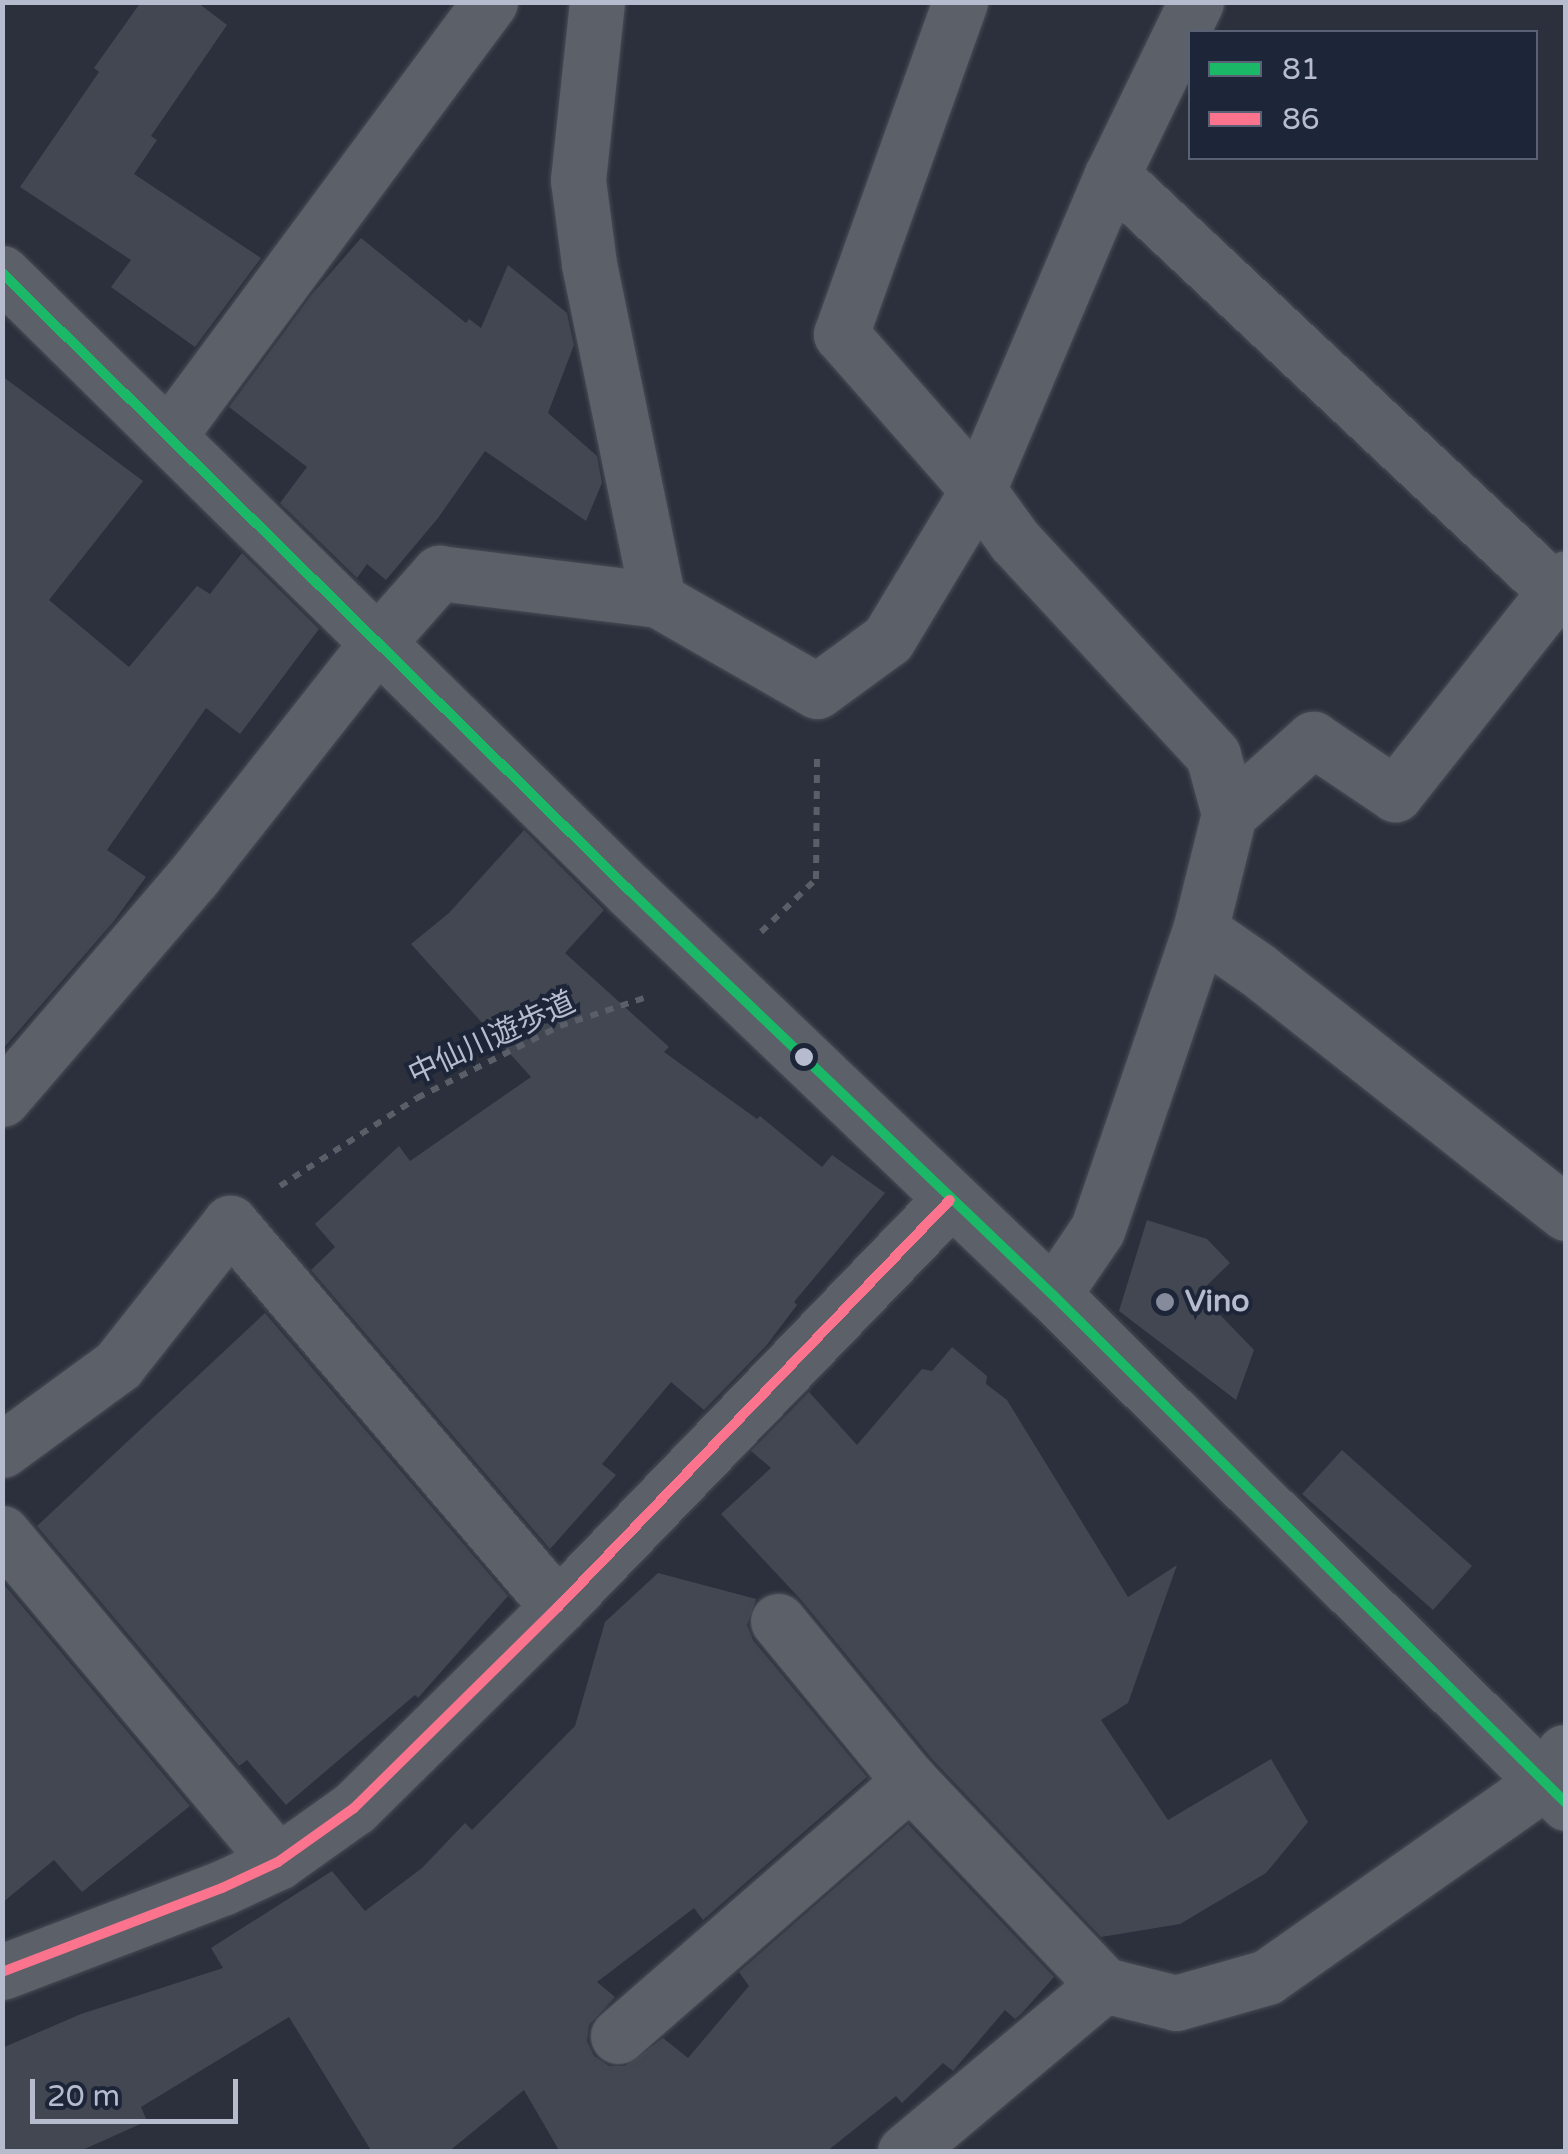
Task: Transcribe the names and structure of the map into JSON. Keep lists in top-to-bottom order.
{
  "streets": {
    "path": ["中仙川遊歩道"]
  },
  "places": ["Vino"],
  "lines": ["transit line 81", "transit line 86"],
  "legend": ["81", "86"],
  "scale_bar": "20 m"
}
